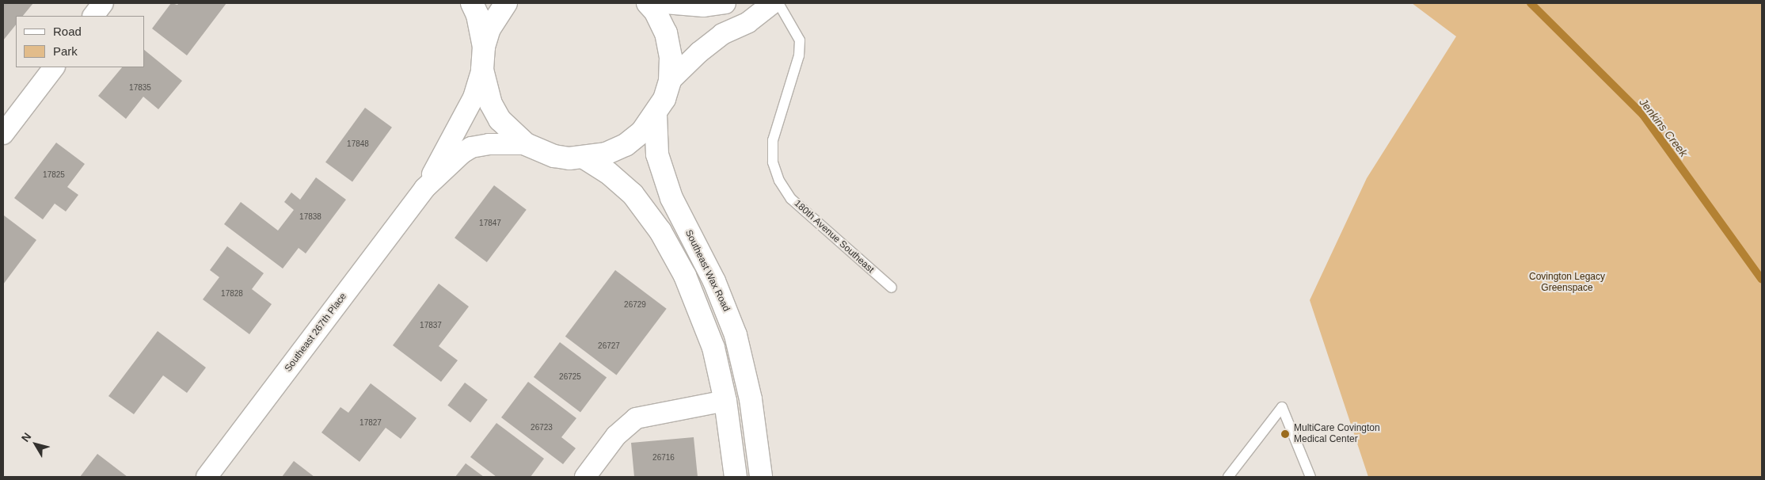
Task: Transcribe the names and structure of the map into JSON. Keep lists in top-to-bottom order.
{
  "streets": {
    "street": ["Southeast Wax Road", "Southeast 267th Place"],
    "lane": ["180th Avenue Southeast"]
  },
  "water": ["Jenkins Creek"],
  "parks": ["Covington Legacy Greenspace"],
  "places": ["MultiCare Covington Medical Center"],
  "house_numbers": [
    "17835",
    "17848",
    "17825",
    "17838",
    "17847",
    "17828",
    "26729",
    "17837",
    "26727",
    "26725",
    "17827",
    "26723",
    "26716"
  ],
  "legend": ["Road", "Park"],
  "north": "top left"
}
